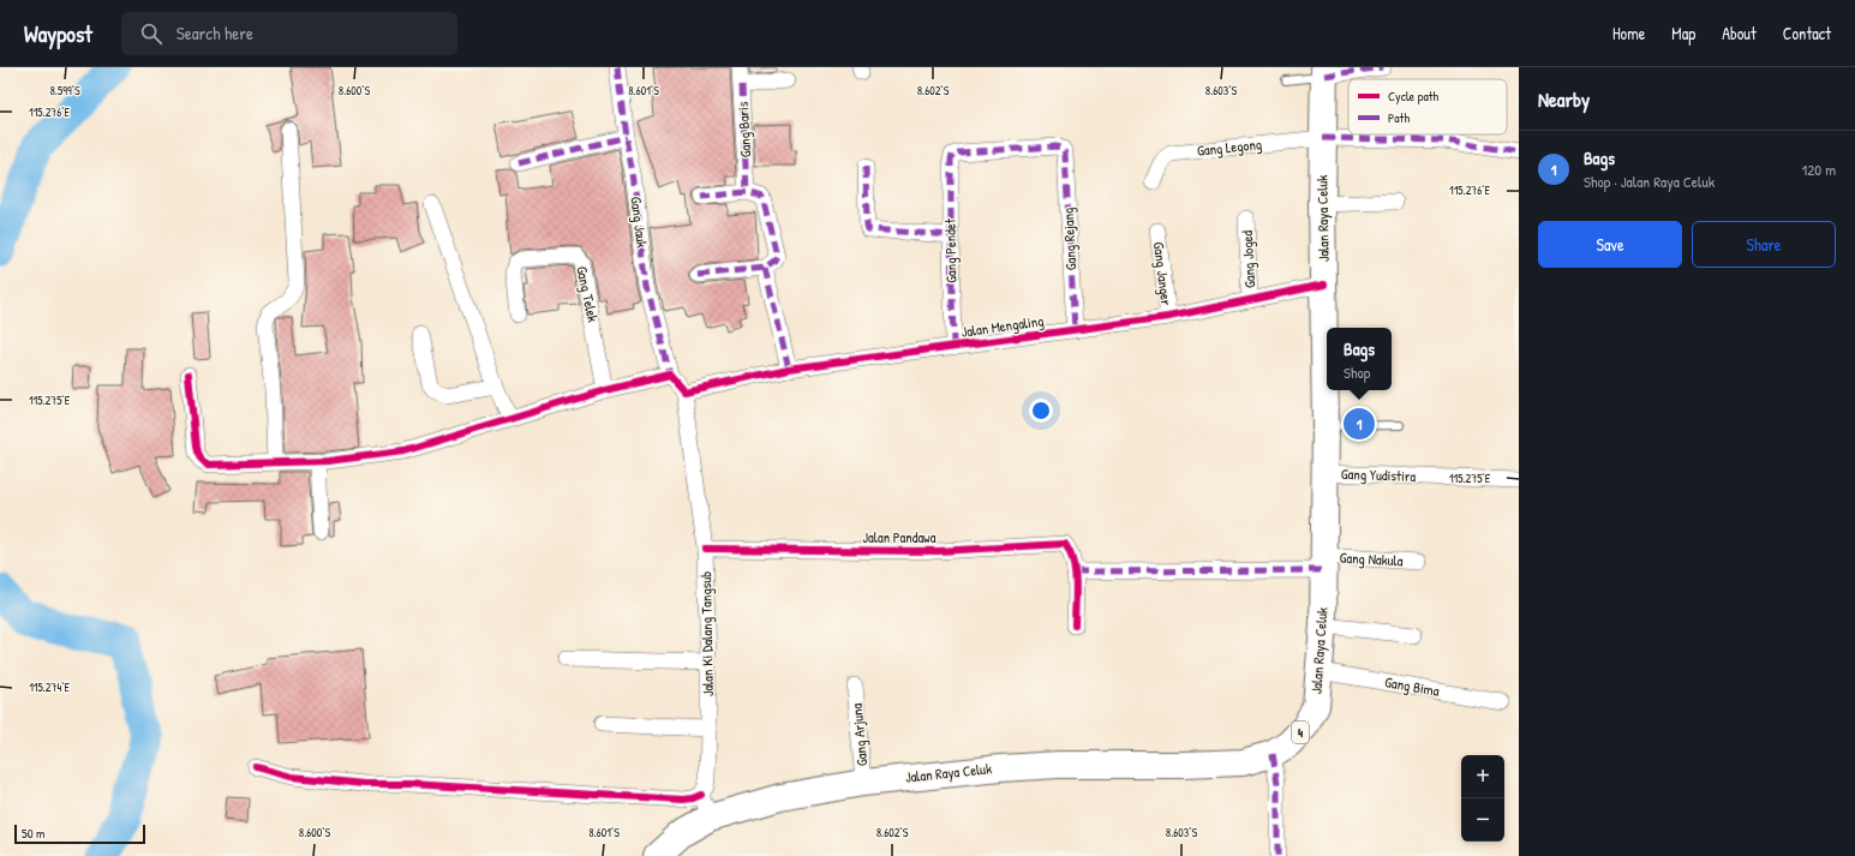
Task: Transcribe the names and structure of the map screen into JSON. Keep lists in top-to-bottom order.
{
  "streets": {
    "highway": ["Jalan Raya Celuk", "4"],
    "street": [
      "Gang Baris",
      "Gang Legong",
      "Gang Jauk",
      "Gang Rejang",
      "Gang Pendet",
      "Gang Joged",
      "Gang Janger",
      "Gang Telek",
      "Jalan Mengaling",
      "Gang Yudistira",
      "Jalan Pandawa",
      "Gang Nakula",
      "Jalan Ki Dalang Tangsub",
      "Gang Bima",
      "Gang Arjuna"
    ]
  },
  "crossings": [
    ["Gang Legong", "Jalan Raya Celuk"],
    ["Jalan Raya Celuk", "Jalan Mengaling"],
    ["Jalan Raya Celuk", "Gang Yudistira"],
    ["Jalan Raya Celuk", "Gang Nakula"],
    ["Jalan Raya Celuk", "Jalan Ki Dalang Tangsub"],
    ["Jalan Raya Celuk", "Gang Bima"],
    ["Jalan Raya Celuk", "Gang Arjuna"],
    ["Gang Rejang", "Gang Pendet"],
    ["Gang Rejang", "Jalan Mengaling"],
    ["Gang Pendet", "Jalan Mengaling"],
    ["Gang Joged", "Jalan Mengaling"],
    ["Gang Janger", "Jalan Mengaling"],
    ["Jalan Mengaling", "Jalan Ki Dalang Tangsub"],
    ["Jalan Pandawa", "Jalan Ki Dalang Tangsub"]
  ],
  "legend": ["Cycle path", "Path"],
  "scale_bar": "50 m",
  "page": {
    "header": "Waypost",
    "search": "Search here",
    "nav": [
      "Home",
      "Map",
      "About",
      "Contact"
    ],
    "heading": "Nearby",
    "list": [
      {
        "mark": "1",
        "name": "Bags",
        "note": "Shop · Jalan Raya Celuk",
        "value": "120 m"
      }
    ],
    "buttons": ["Save", "Share"],
    "popup": ["Bags", "Shop"],
    "pins": "1",
    "map_buttons": ["+", "−"],
    "scale": "50 m"
  },
  "coordinates": [
    "8.599°S",
    "8.600°S",
    "8.601°S",
    "8.602°S",
    "8.603°S",
    "115.276°E",
    "115.275°E",
    "115.274°E"
  ]
}
